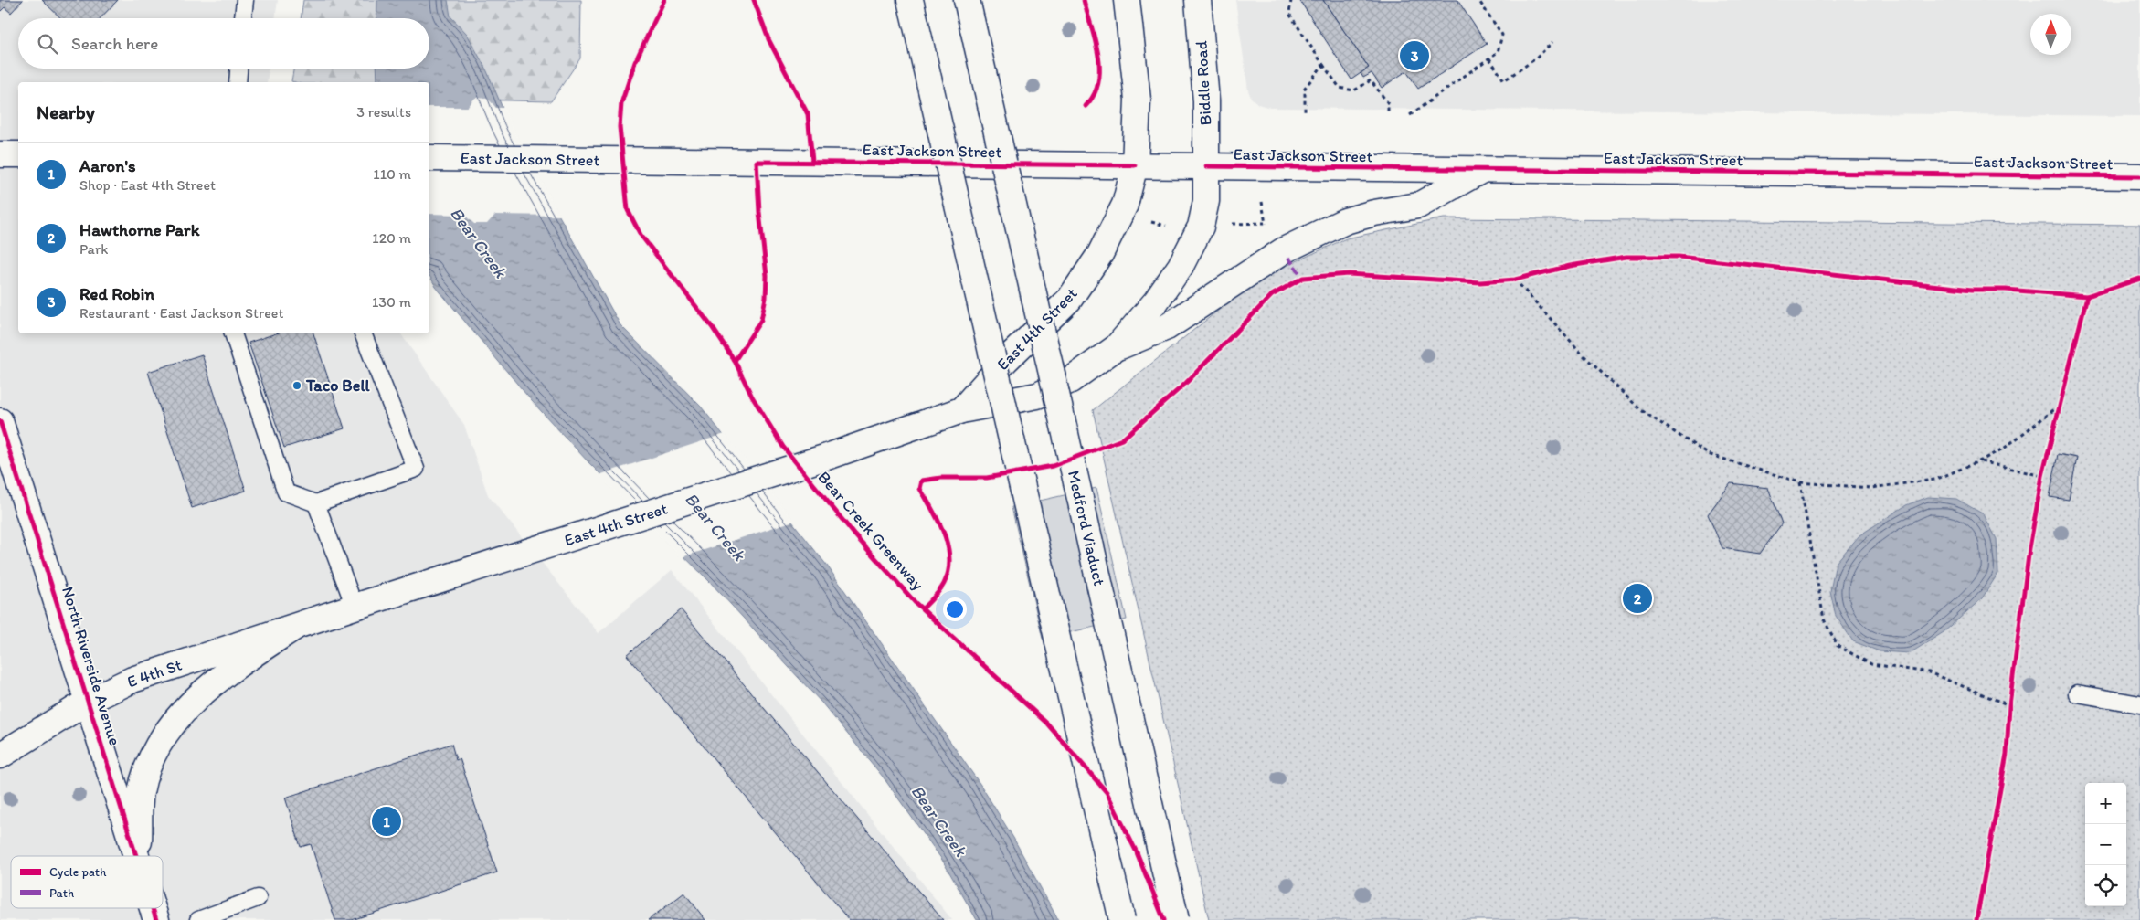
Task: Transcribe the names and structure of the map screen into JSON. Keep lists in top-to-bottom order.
{
  "streets": {
    "main road": [
      "Biddle Road",
      "East Jackson Street",
      "East 4th Street",
      "Medford Viaduct",
      "North Riverside Avenue",
      "E 4th St"
    ],
    "cycle path": ["Bear Creek Greenway"]
  },
  "crossings": [
    ["Biddle Road", "East Jackson Street"],
    ["Biddle Road", "East 4th Street"],
    ["East Jackson Street", "East 4th Street"],
    ["East 4th Street", "E 4th St"],
    ["North Riverside Avenue", "E 4th St"]
  ],
  "water": ["Bear Creek"],
  "places": ["Taco Bell"],
  "legend": ["Cycle path", "Path"],
  "north": "top",
  "page": {
    "search": "Search here",
    "pins": ["3", "2", "1"],
    "heading": ["Nearby", "3 results"],
    "list": [
      {
        "mark": "1",
        "name": "Aaron's",
        "note": "Shop · East 4th Street",
        "value": "110 m"
      },
      {
        "mark": "2",
        "name": "Hawthorne Park",
        "note": "Park",
        "value": "120 m"
      },
      {
        "mark": "3",
        "name": "Red Robin",
        "note": "Restaurant · East Jackson Street",
        "value": "130 m"
      }
    ],
    "map_buttons": ["+", "−"]
  }
}
